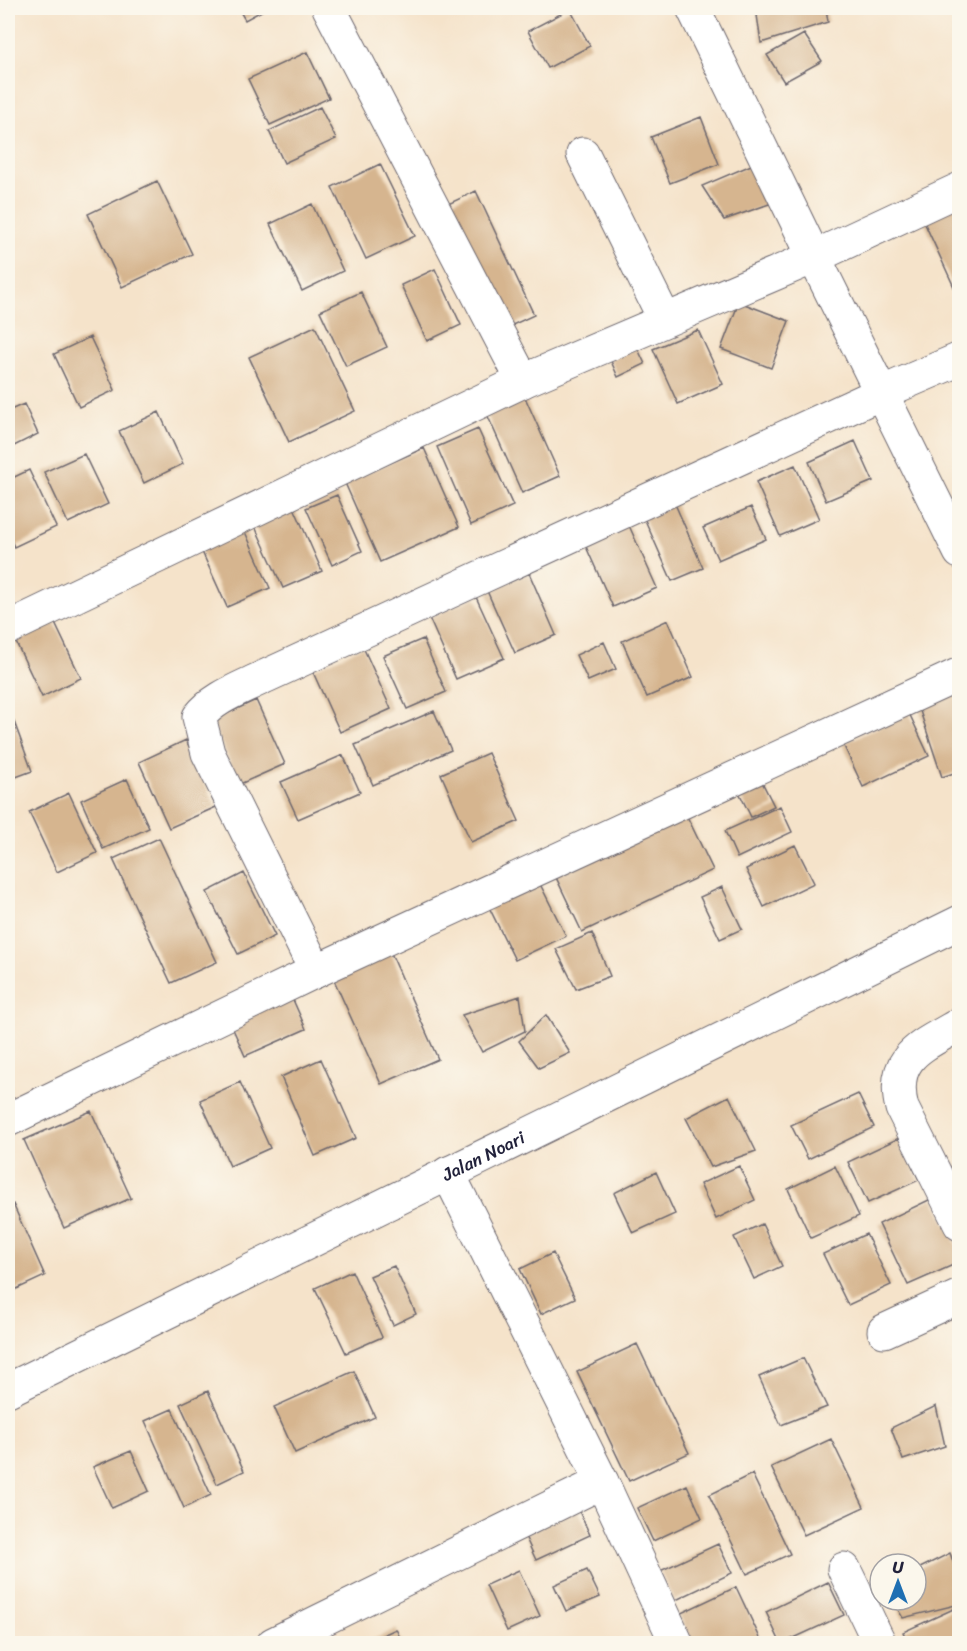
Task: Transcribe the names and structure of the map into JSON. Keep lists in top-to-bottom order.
{
  "streets": {
    "street": ["Jalan Noari"]
  },
  "north": "top"
}
